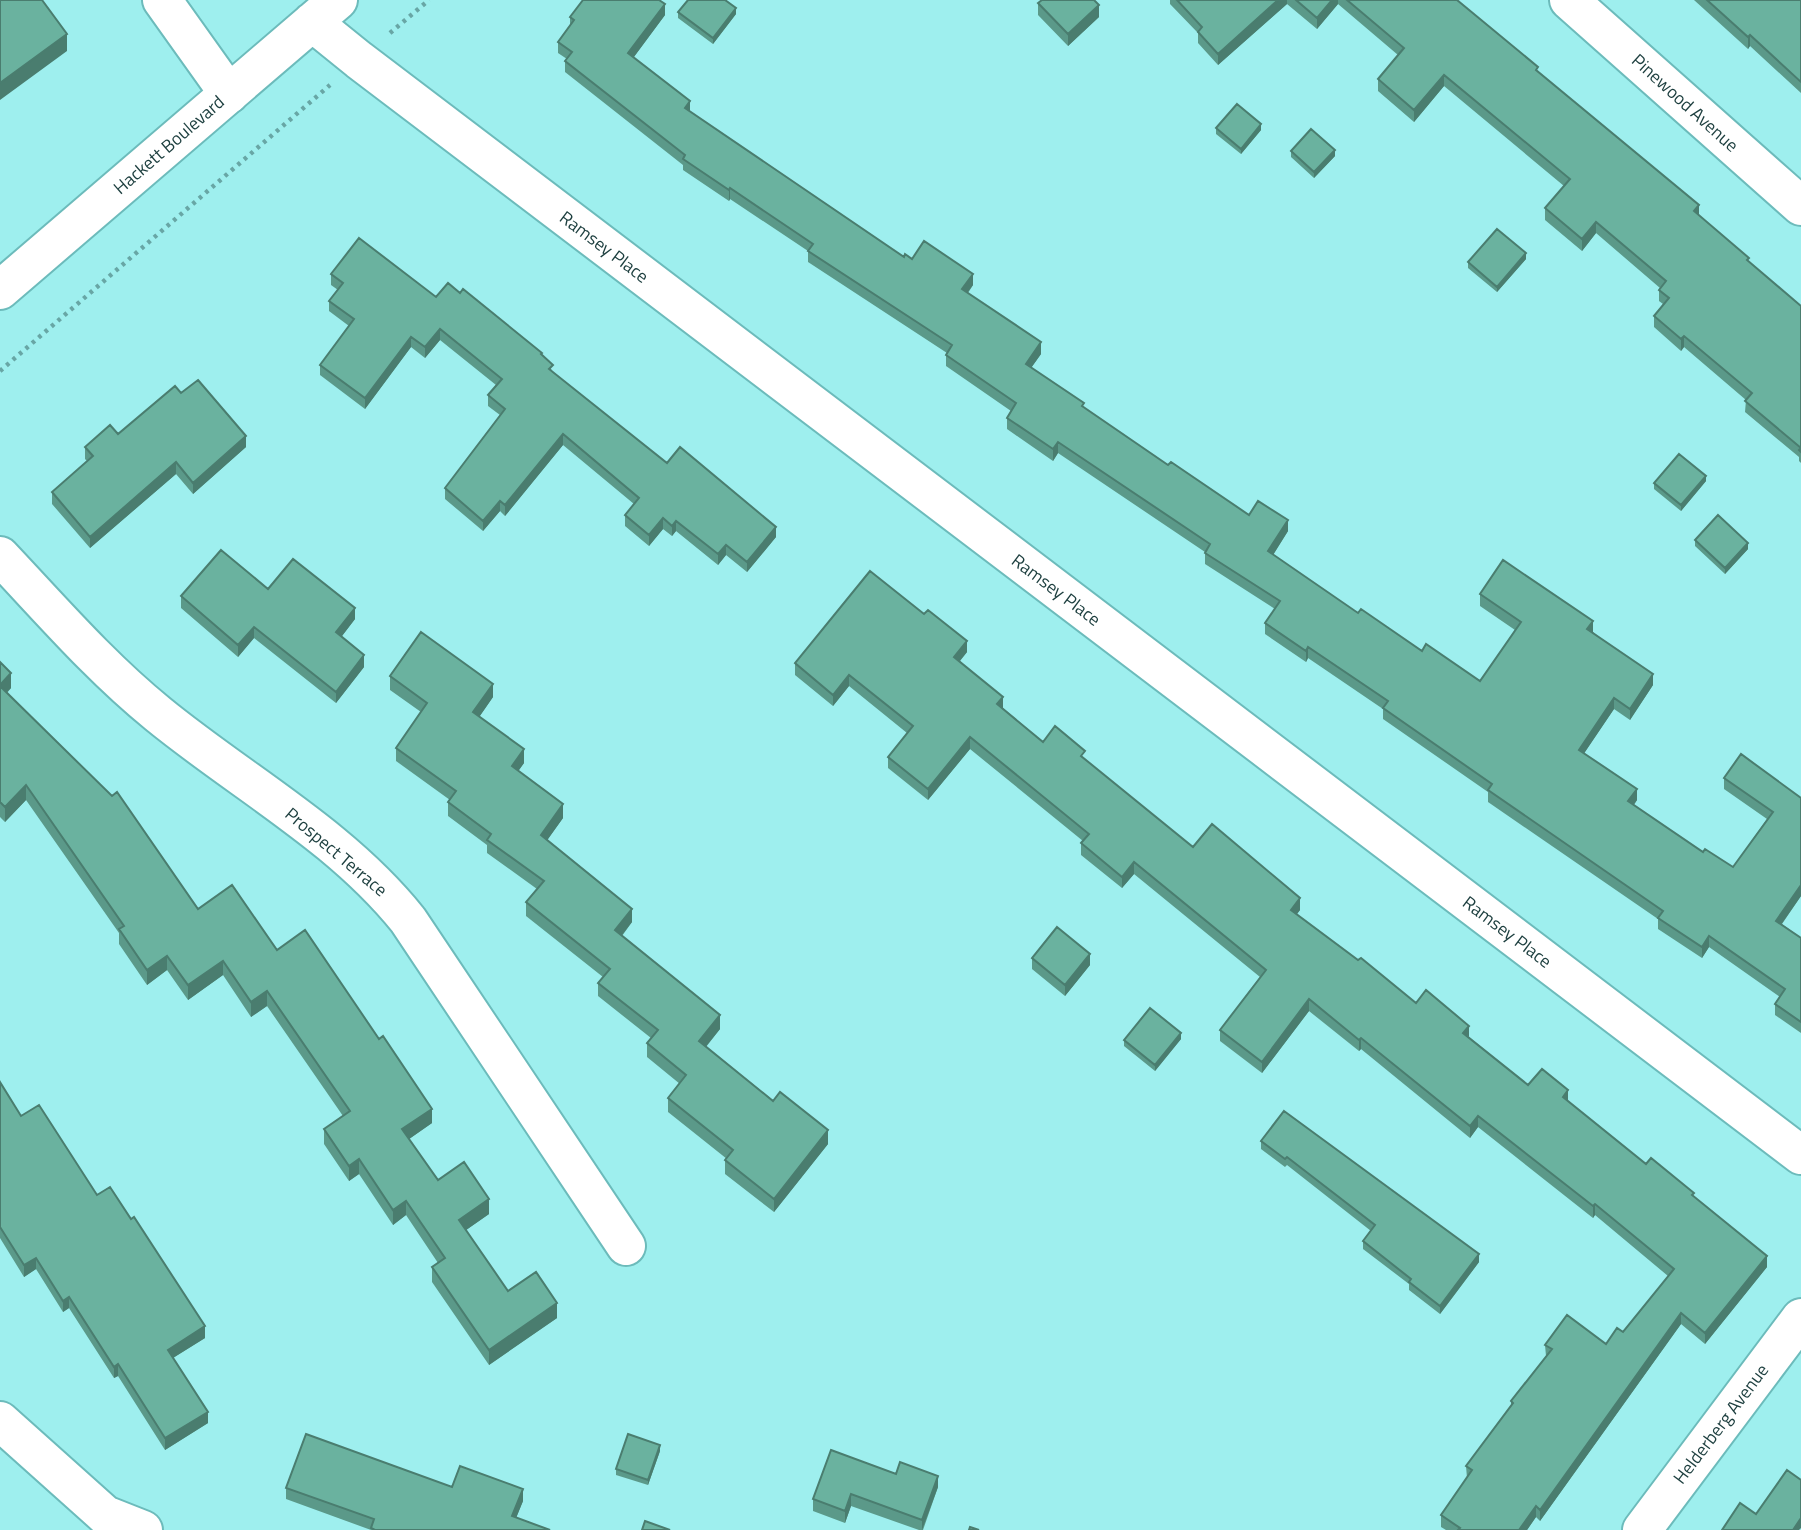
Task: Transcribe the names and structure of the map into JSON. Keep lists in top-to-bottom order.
{
  "streets": {
    "street": [
      "Pinewood Avenue",
      "Hackett Boulevard",
      "Ramsey Place",
      "Prospect Terrace",
      "Helderberg Avenue"
    ]
  },
  "crossings": [
    ["Hackett Boulevard", "Ramsey Place"]
  ]
}
